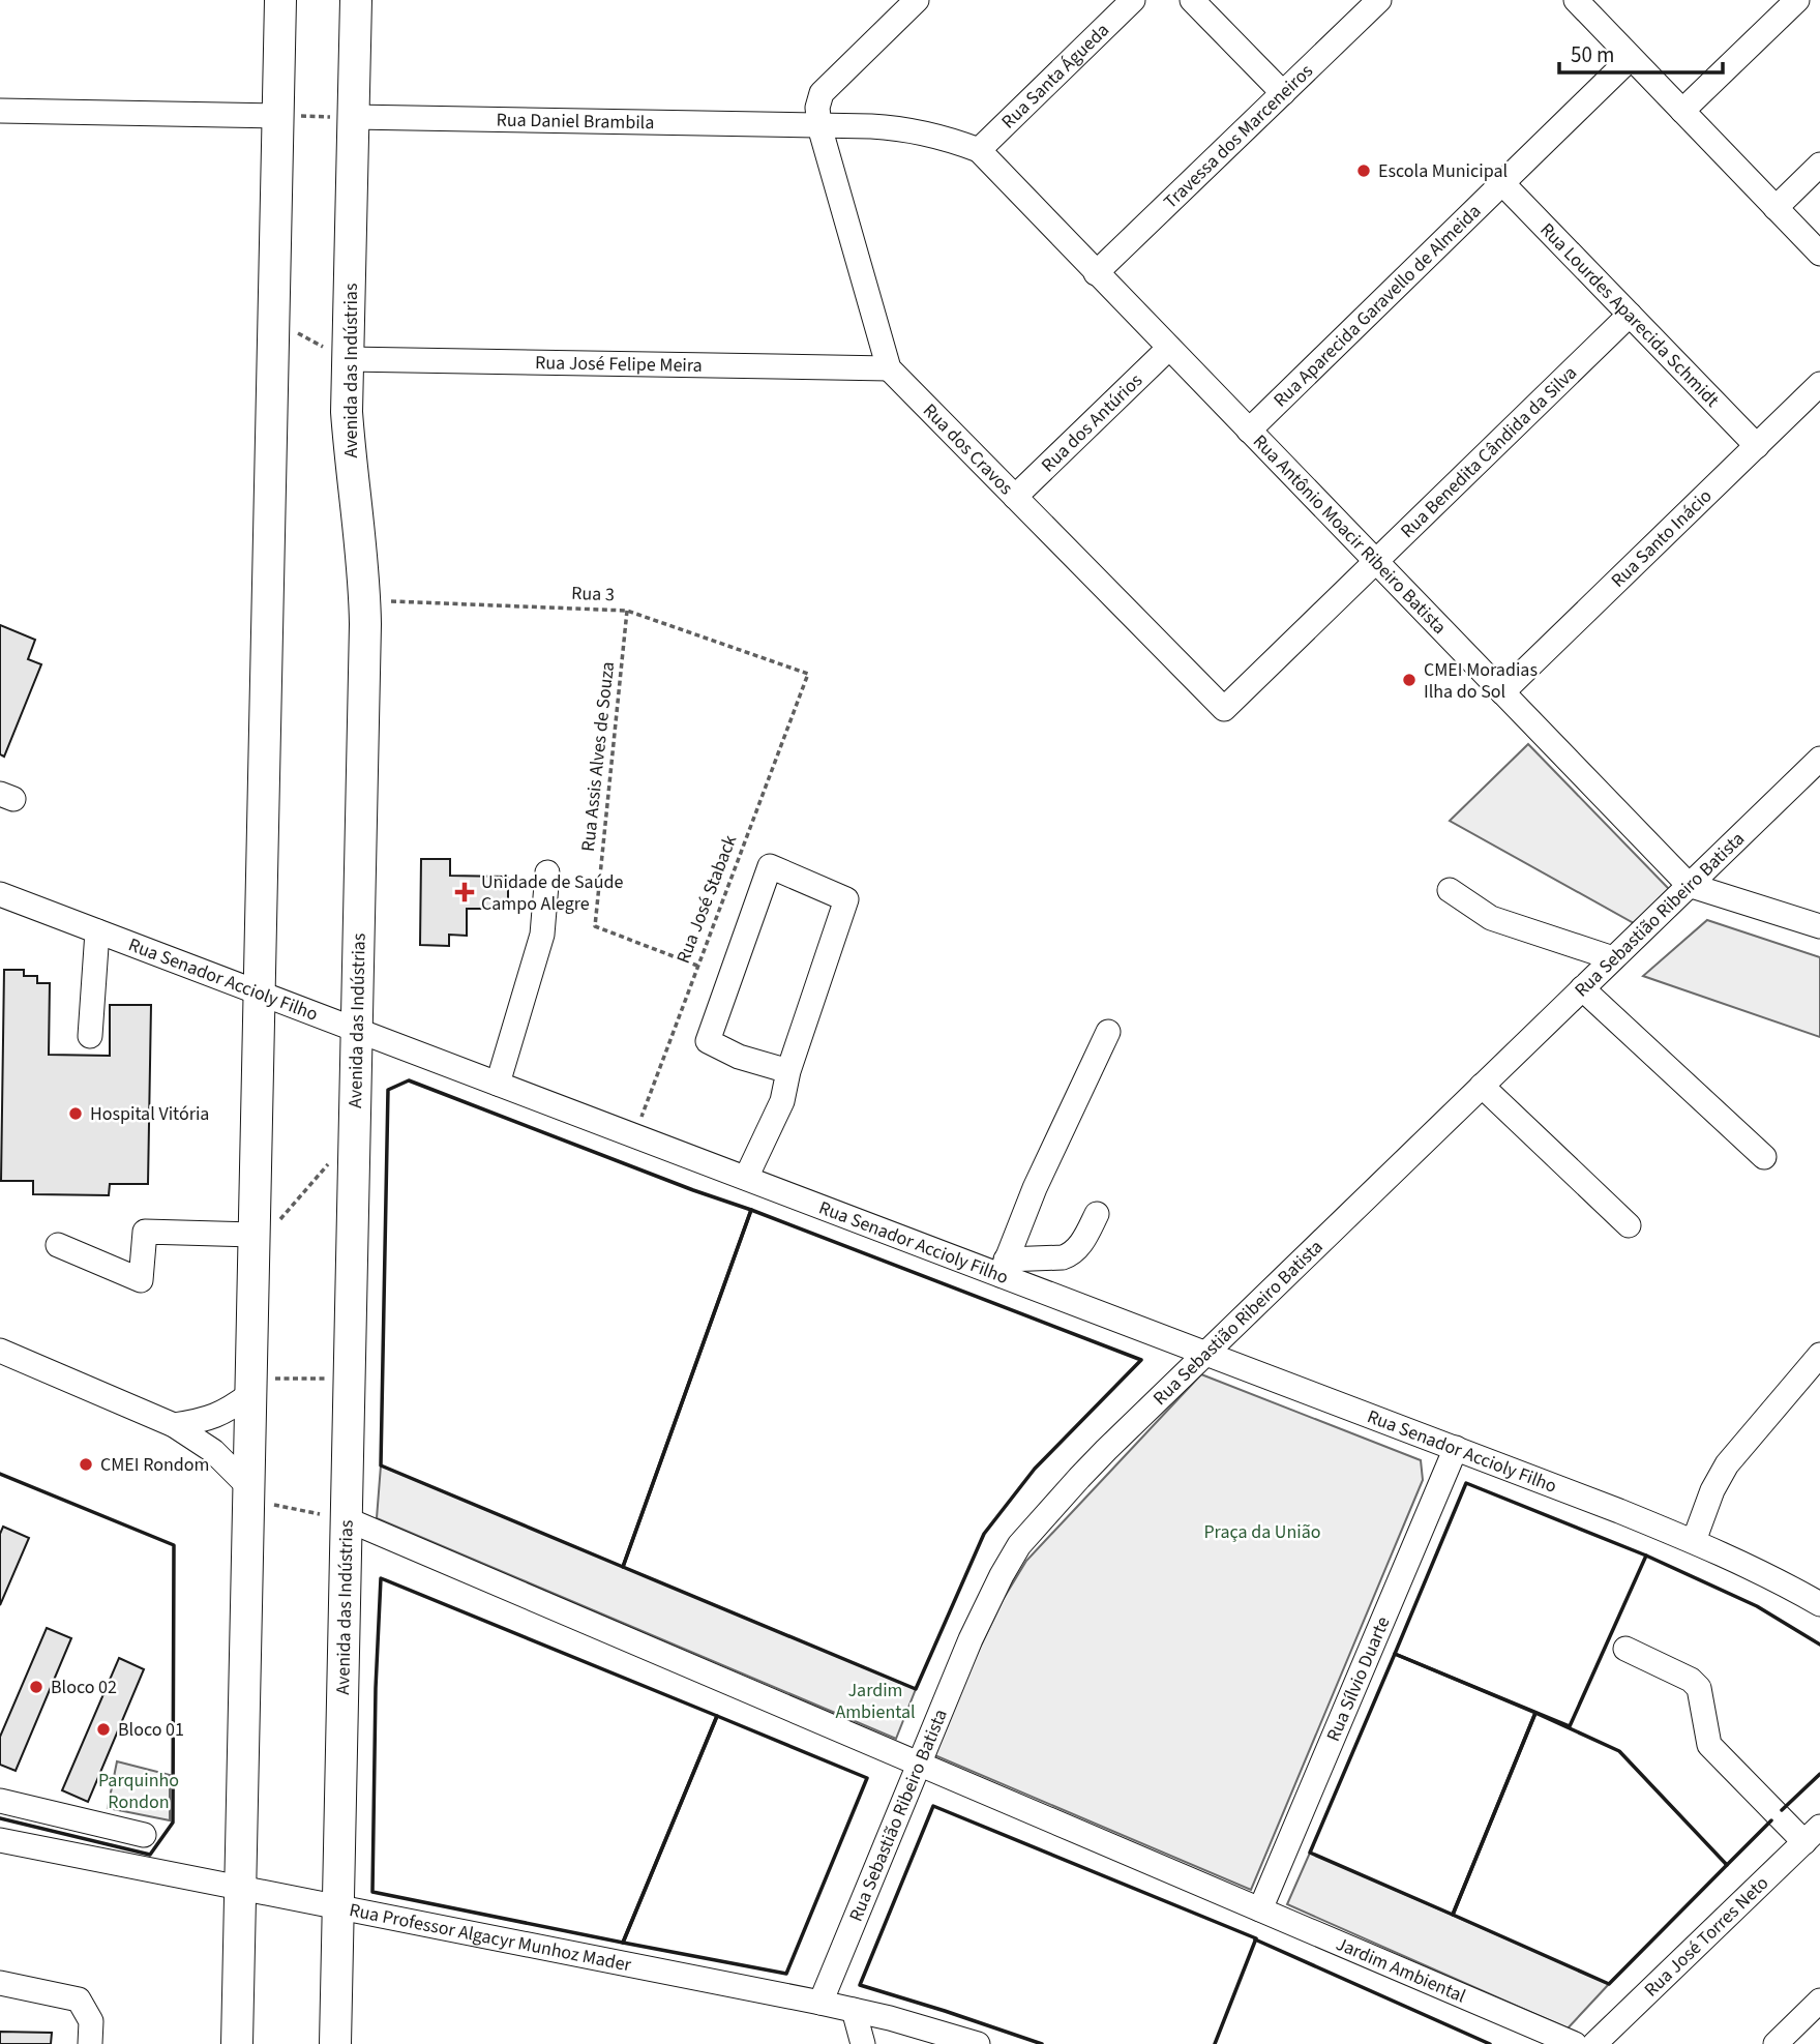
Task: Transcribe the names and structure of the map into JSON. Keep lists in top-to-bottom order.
{
  "streets": {
    "main road": ["Avenida das Indústrias"],
    "street": [
      "Rua Santa Águeda",
      "Rua Daniel Brambila",
      "Travessa dos Marceneiros",
      "Rua Aparecida Garavello de Almeida",
      "Rua Lourdes Aparecida Schmidt",
      "Rua José Felipe Meira",
      "Rua dos Antúrios",
      "Rua dos Cravos",
      "Rua Benedita Cândida da Silva",
      "Rua Antônio Moacir Ribeiro Batista",
      "Rua Santo Inácio",
      "Rua Sebastião Ribeiro Batista",
      "Rua Senador Accioly Filho",
      "Rua Sílvio Duarte",
      "Rua José Torres Neto",
      "Rua Professor Algacyr Munhoz Mader",
      "Jardim Ambiental"
    ],
    "path": ["Rua 3", "Rua Assis Alves de Souza", "Rua José Staback"]
  },
  "crossings": [
    ["Rua Santa Águeda", "Rua Daniel Brambila"],
    ["Rua Daniel Brambila", "Travessa dos Marceneiros"],
    ["Rua Daniel Brambila", "Avenida das Indústrias"],
    ["Rua Daniel Brambila", "Rua dos Cravos"],
    ["Rua Daniel Brambila", "Rua Antônio Moacir Ribeiro Batista"],
    ["Travessa dos Marceneiros", "Rua Antônio Moacir Ribeiro Batista"],
    ["Rua Aparecida Garavello de Almeida", "Rua Lourdes Aparecida Schmidt"],
    ["Rua Aparecida Garavello de Almeida", "Rua Antônio Moacir Ribeiro Batista"],
    ["Rua Lourdes Aparecida Schmidt", "Rua Benedita Cândida da Silva"],
    ["Rua Lourdes Aparecida Schmidt", "Rua Santo Inácio"],
    ["Rua José Felipe Meira", "Avenida das Indústrias"],
    ["Rua José Felipe Meira", "Rua dos Cravos"],
    ["Avenida das Indústrias", "Rua 3"],
    ["Avenida das Indústrias", "Rua Senador Accioly Filho"],
    ["Avenida das Indústrias", "Rua Professor Algacyr Munhoz Mader"],
    ["Avenida das Indústrias", "Jardim Ambiental"],
    ["Rua dos Antúrios", "Rua dos Cravos"],
    ["Rua dos Antúrios", "Rua Antônio Moacir Ribeiro Batista"],
    ["Rua dos Cravos", "Rua Benedita Cândida da Silva"],
    ["Rua Benedita Cândida da Silva", "Rua Antônio Moacir Ribeiro Batista"],
    ["Rua Antônio Moacir Ribeiro Batista", "Rua Santo Inácio"],
    ["Rua Antônio Moacir Ribeiro Batista", "Rua Sebastião Ribeiro Batista"],
    ["Rua 3", "Rua Assis Alves de Souza"],
    ["Rua 3", "Rua José Staback"],
    ["Rua Assis Alves de Souza", "Rua José Staback"],
    ["Rua José Staback", "Rua Senador Accioly Filho"],
    ["Rua Sebastião Ribeiro Batista", "Rua Senador Accioly Filho"],
    ["Rua Sebastião Ribeiro Batista", "Rua Professor Algacyr Munhoz Mader"],
    ["Rua Sebastião Ribeiro Batista", "Jardim Ambiental"],
    ["Rua Senador Accioly Filho", "Rua Sílvio Duarte"],
    ["Rua Sílvio Duarte", "Jardim Ambiental"]
  ],
  "parks": ["Praça da União", "Jardim Ambiental", "Parquinho Rondon"],
  "places": {
    "other": [
      "Escola Municipal",
      "CMEI Moradias Ilha do Sol",
      "Hospital Vitória",
      "CMEI Rondom",
      "Bloco 02",
      "Bloco 01"
    ],
    "health": ["Unidade de Saúde Campo Alegre"]
  },
  "scale_bar": "50 m"
}
